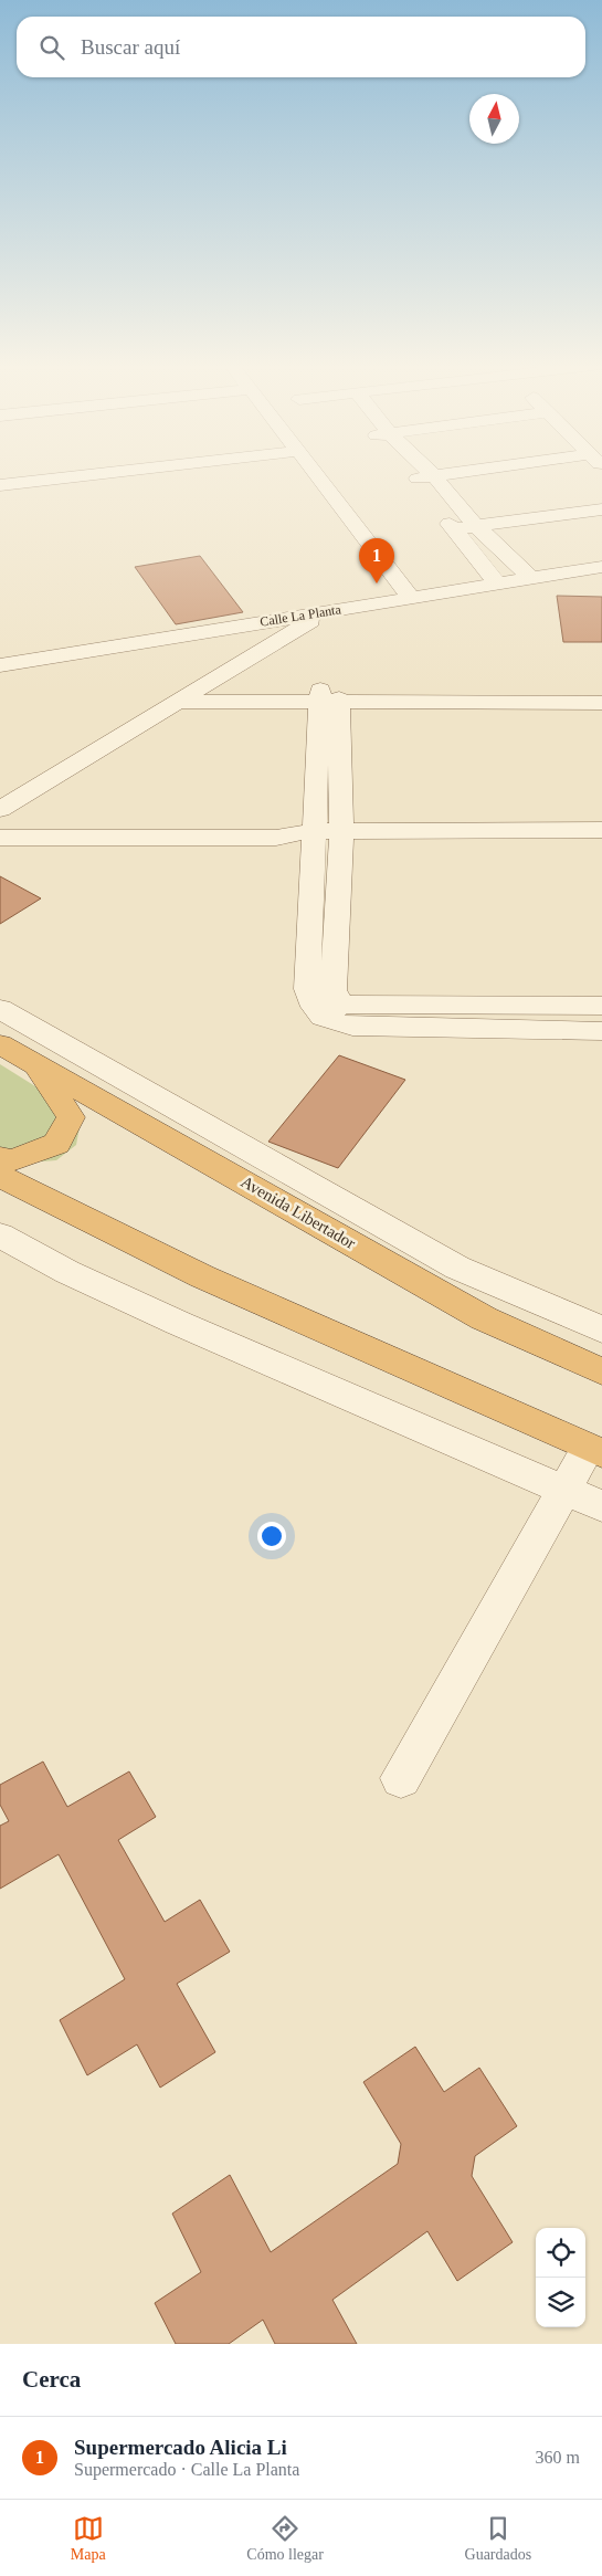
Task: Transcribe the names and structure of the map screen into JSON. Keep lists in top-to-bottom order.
{
  "streets": {
    "highway": ["Avenida Libertador"],
    "street": ["Calle La Planta"]
  },
  "north": "top",
  "page": {
    "search": "Buscar aquí",
    "pins": "1",
    "heading": "Cerca",
    "list": [
      {
        "mark": "1",
        "name": "Supermercado Alicia Li",
        "note": "Supermercado · Calle La Planta",
        "value": "360 m"
      }
    ],
    "nav": ["Mapa", "Cómo llegar", "Guardados"]
  }
}
